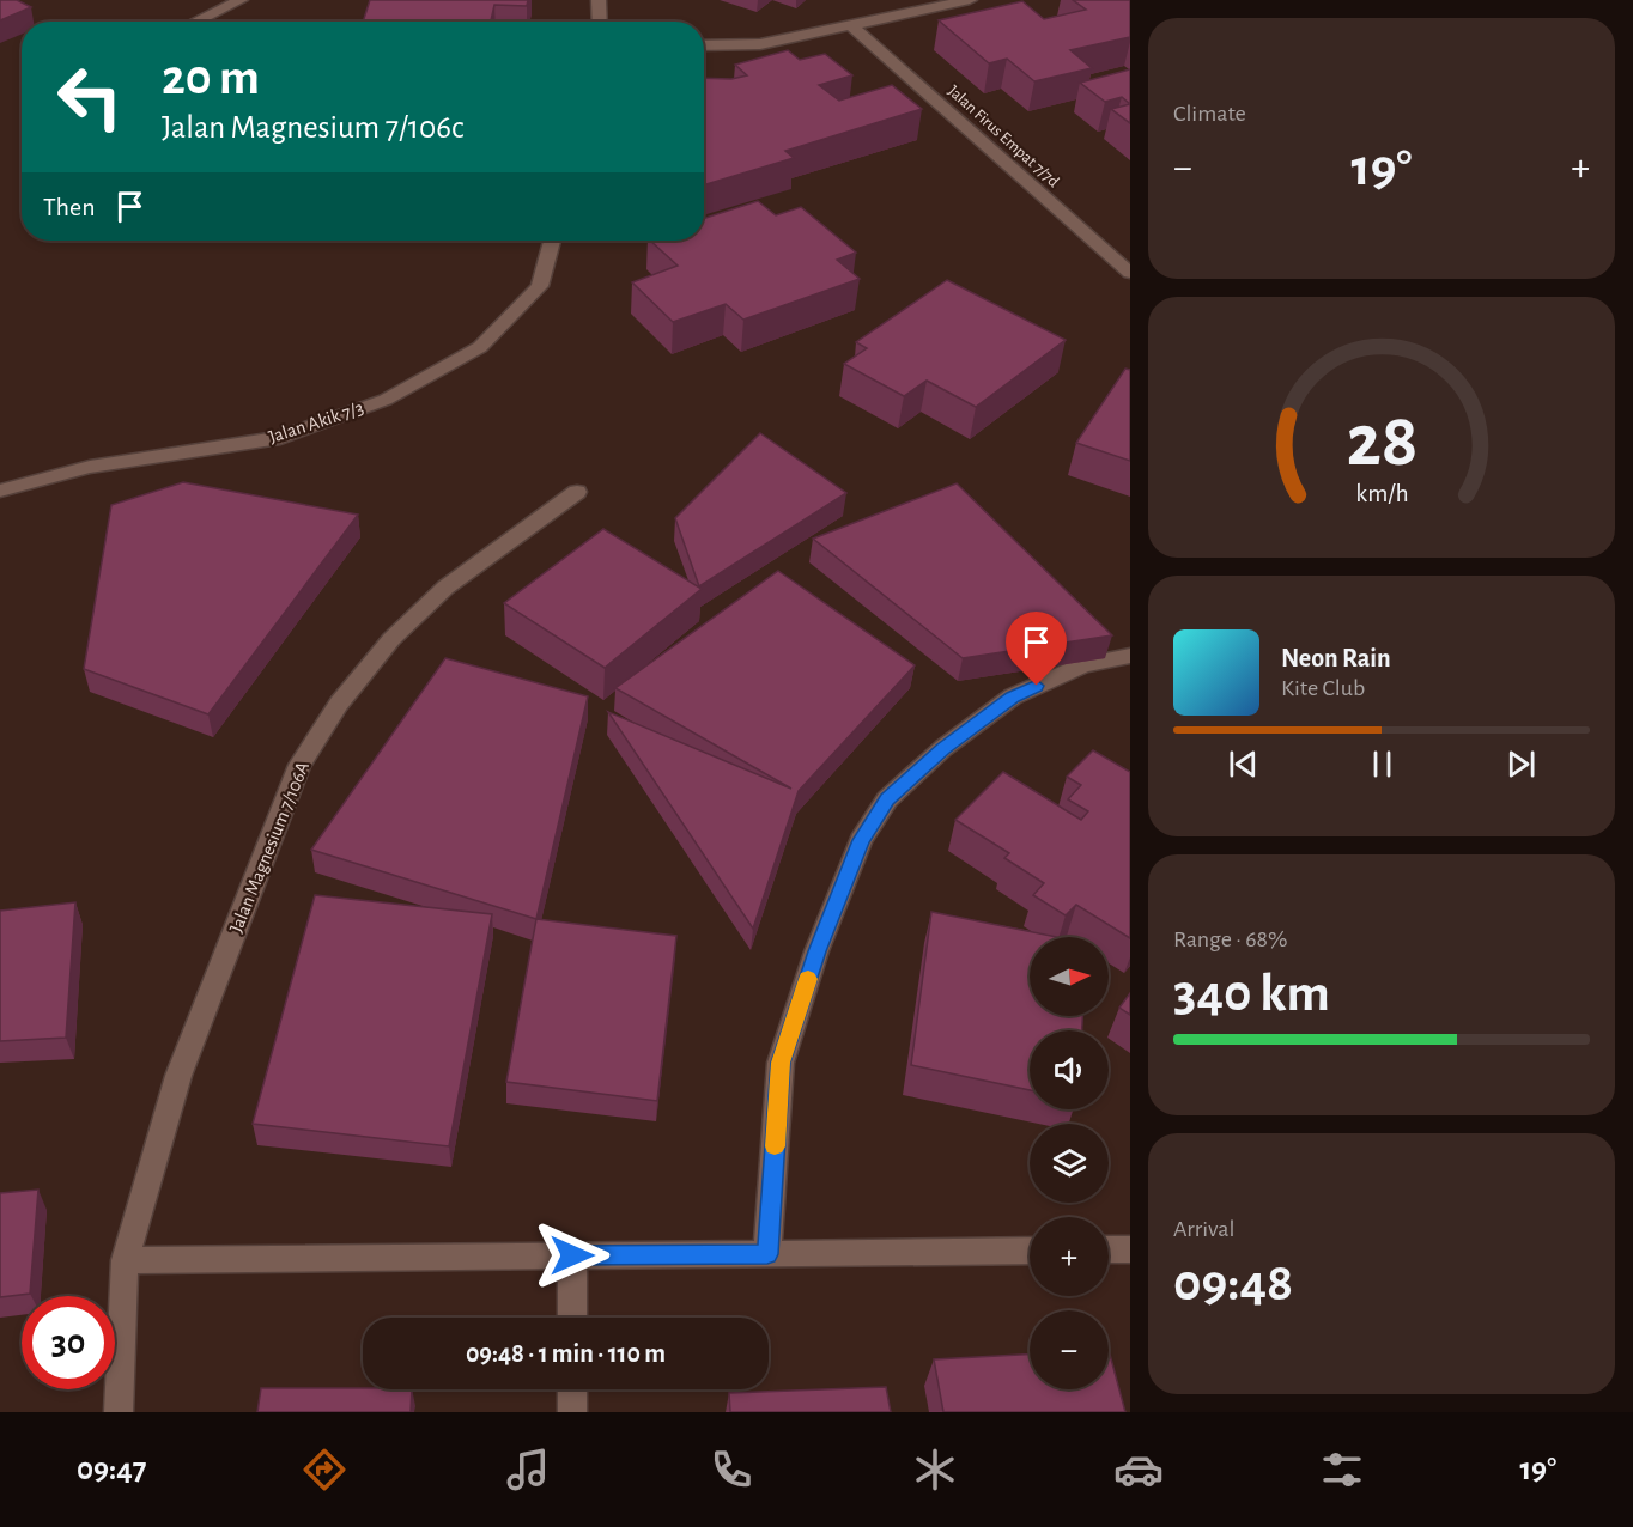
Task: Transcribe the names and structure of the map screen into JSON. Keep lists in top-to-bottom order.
{
  "streets": {
    "street": ["Jalan Firus Empat 7/7d", "Jalan Akik 7/3", "Jalan Magnesium 7/106A"]
  },
  "north": "right",
  "page": {
    "tile": [
      "Climate",
      ["Range · 68%", "340 km"],
      ["Arrival", "09:48"]
    ],
    "turn": ["20 m", "Jalan Magnesium 7/106c"],
    "heat": ["−", "19°", "+"],
    "then": "Then",
    "song": ["Neon Rain", "Kite Club"],
    "map_buttons": ["+", "−"],
    "limit": "30",
    "trip": "09:48 · 1 min · 110 m",
    "tabs": ["09:47", "19°"],
    "gauge": ["28", "km/h"]
  }
}
